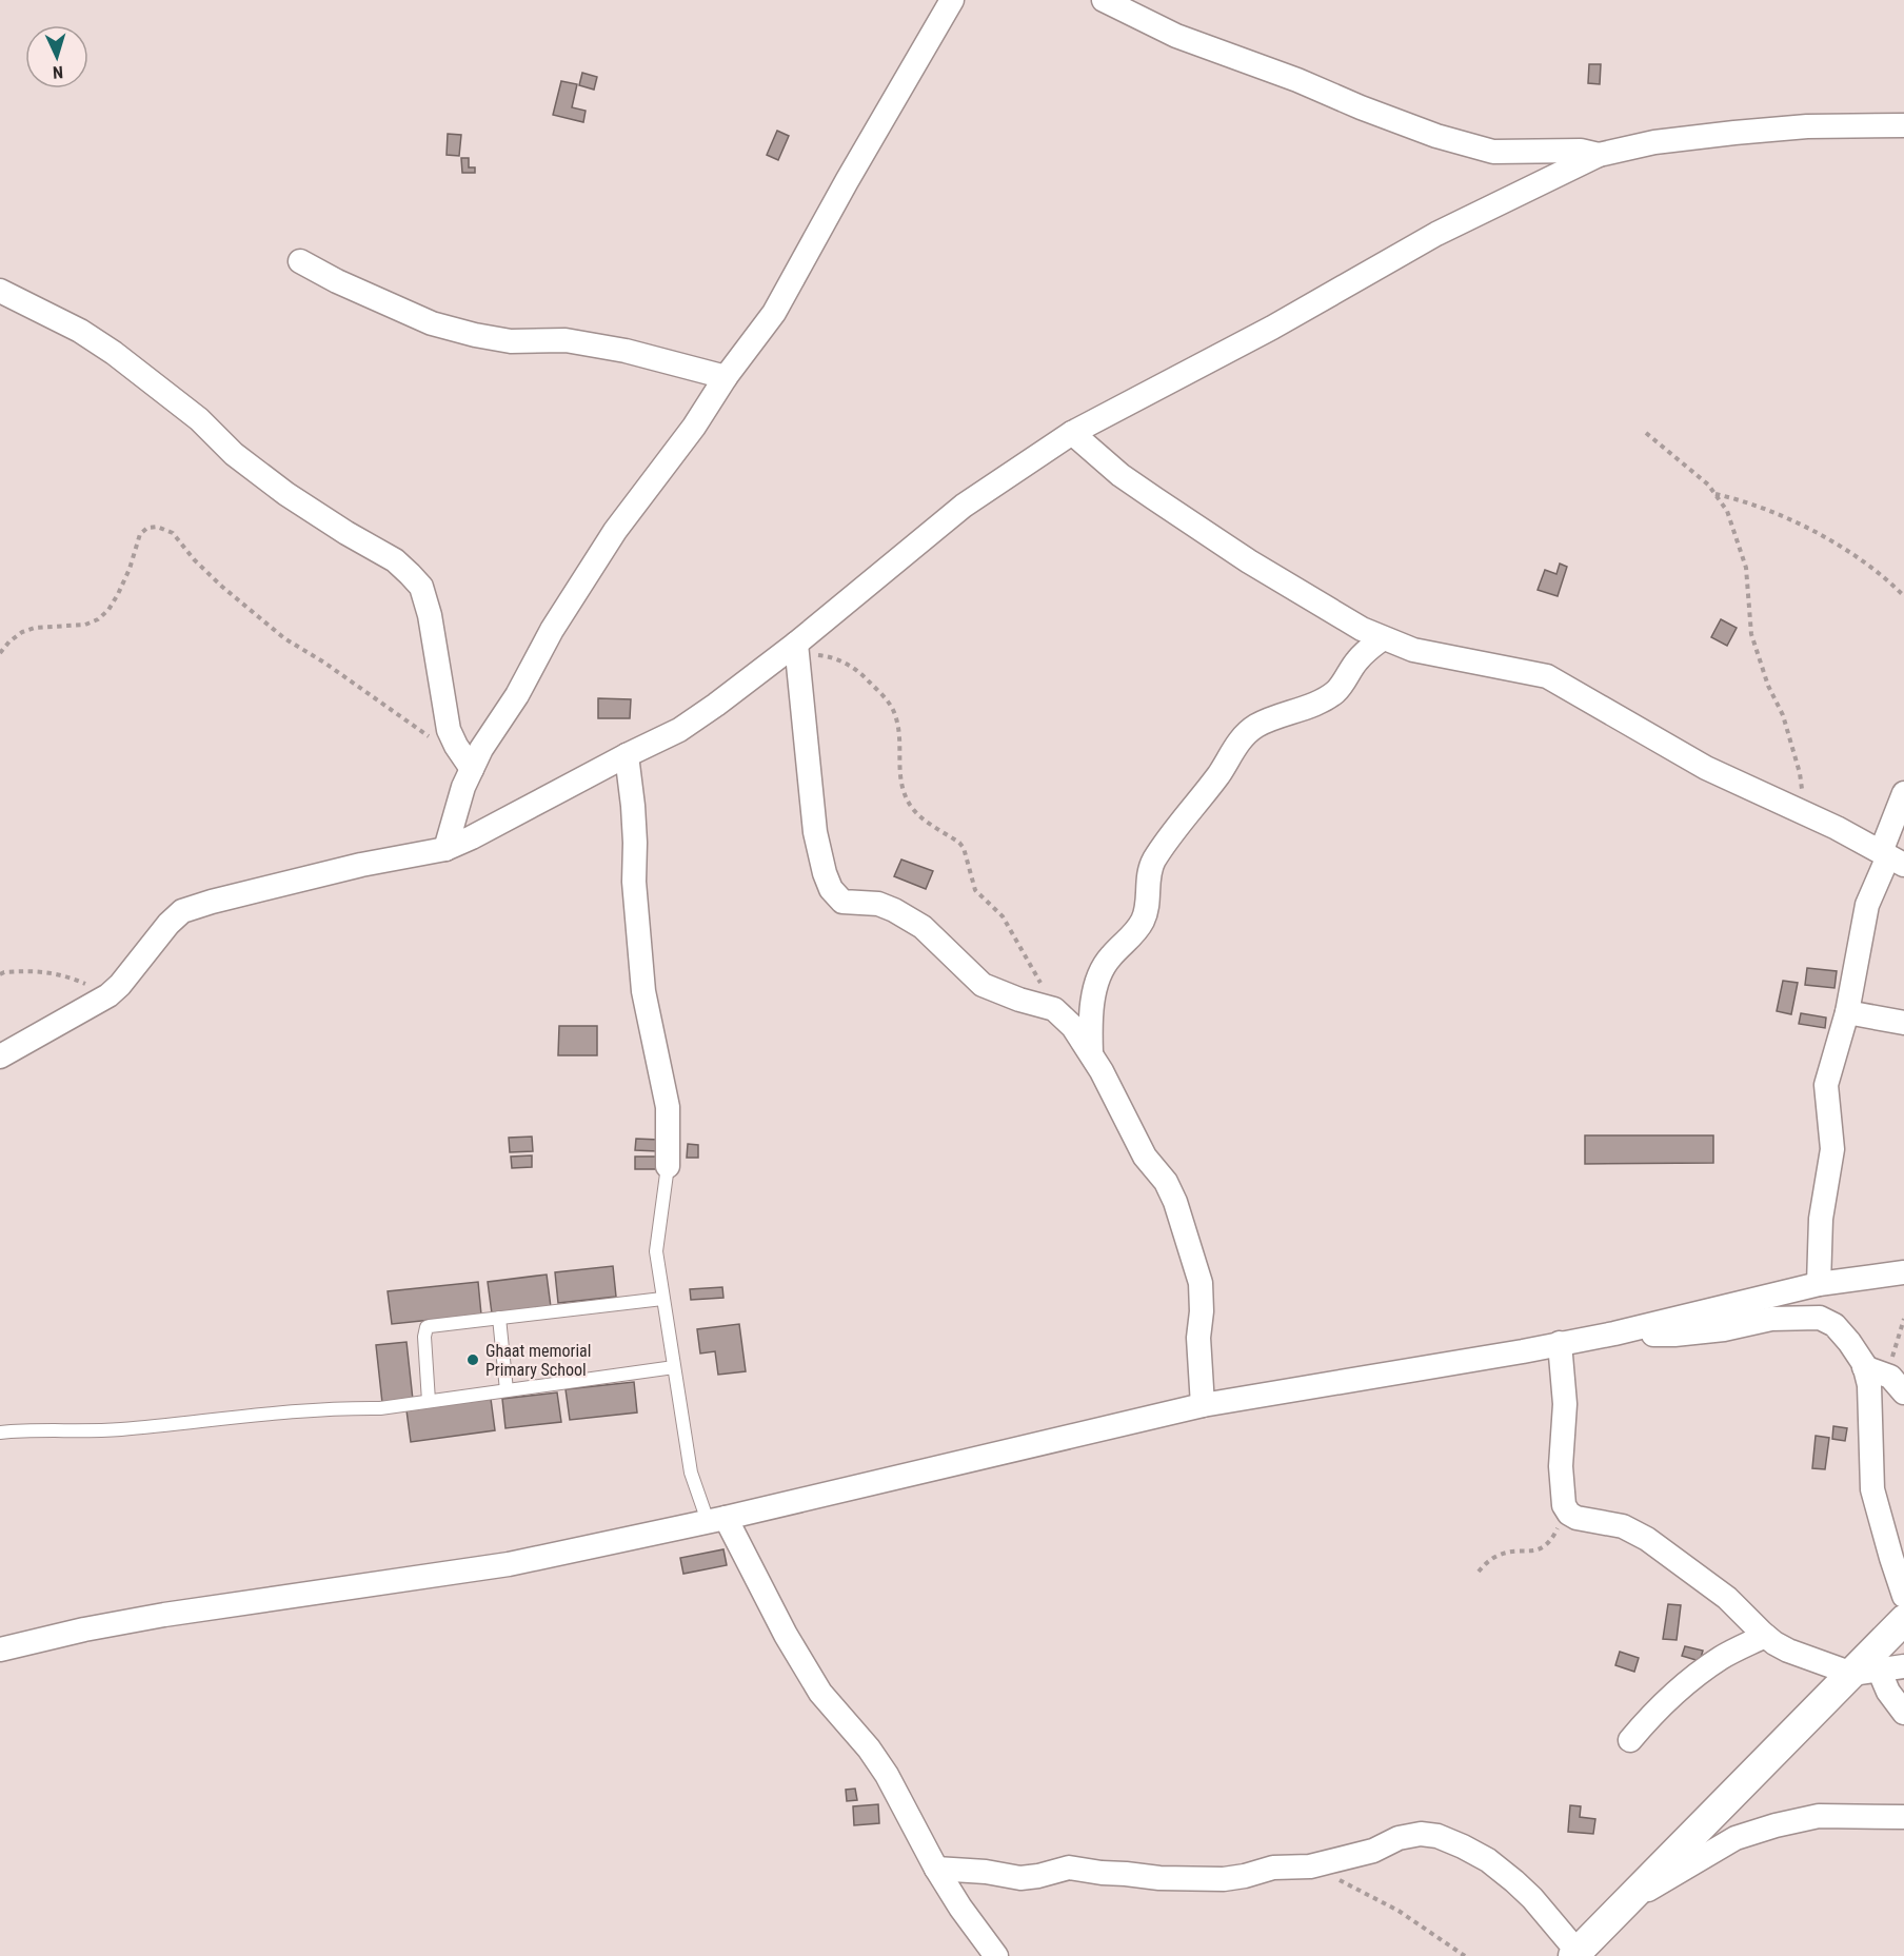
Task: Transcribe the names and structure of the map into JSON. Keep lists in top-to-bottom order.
{
  "places": ["Ghaat memorial Primary School"],
  "north": "bottom"
}
